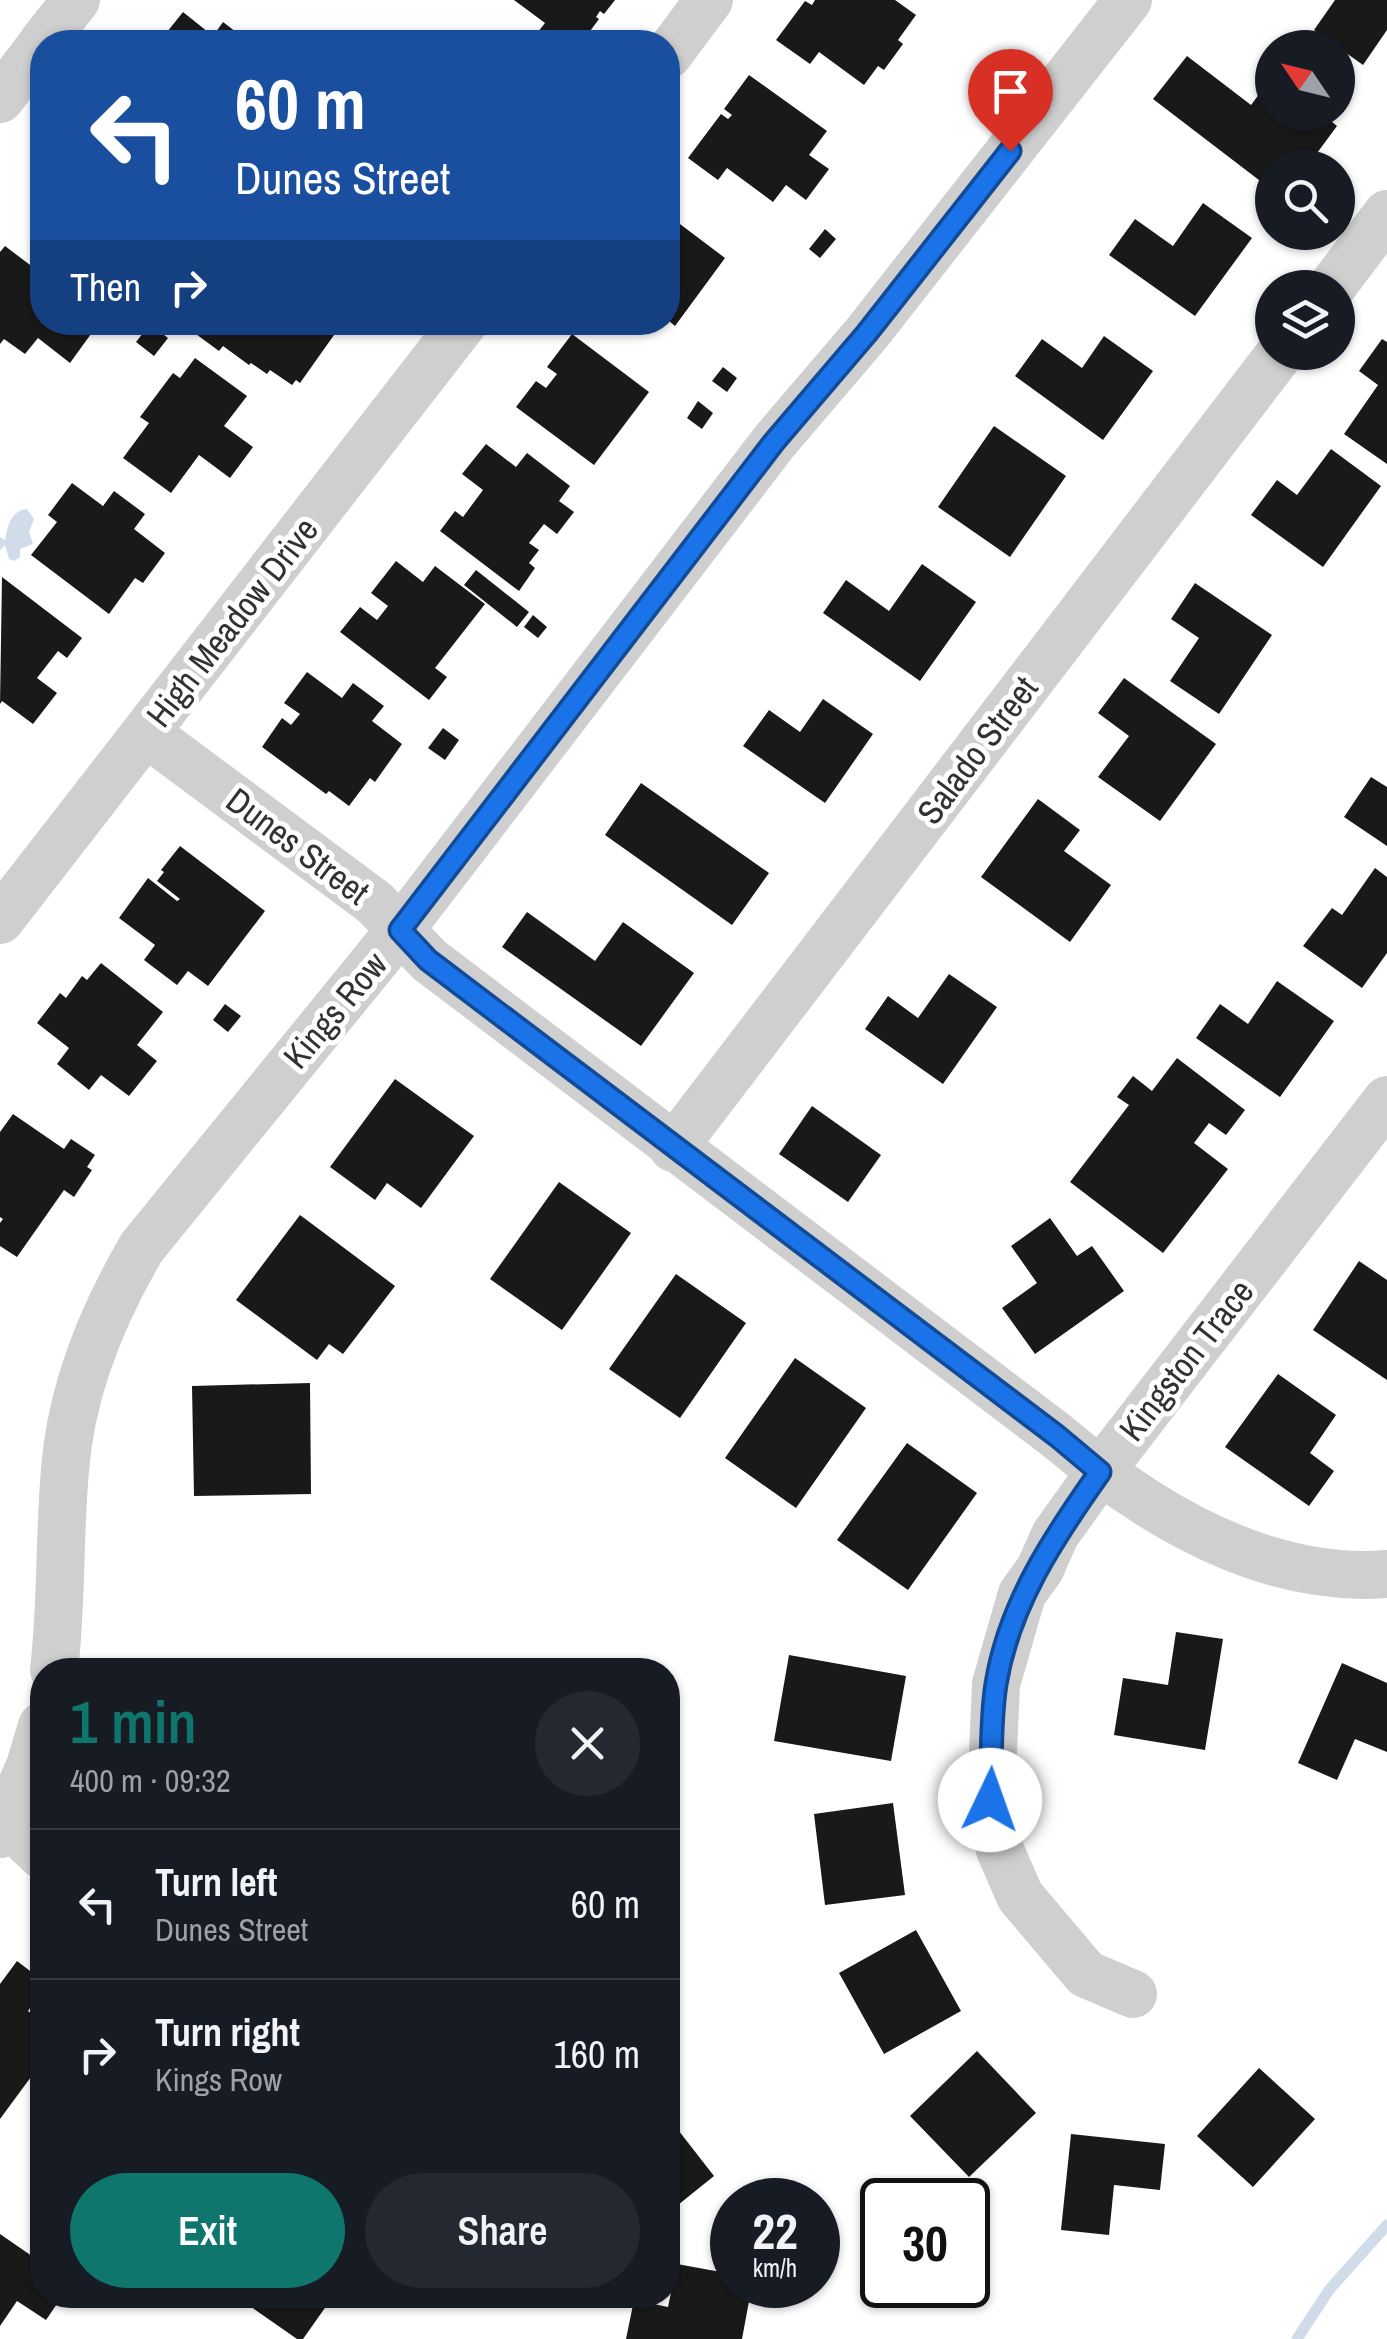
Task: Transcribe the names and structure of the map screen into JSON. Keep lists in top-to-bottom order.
{
  "streets": {
    "street": [
      "High Meadow Drive",
      "Salado Street",
      "Dunes Street",
      "Kings Row",
      "Kingston Trace"
    ]
  },
  "crossings": [
    ["High Meadow Drive", "Dunes Street"],
    ["Salado Street", "Dunes Street"],
    ["Dunes Street", "Kings Row"],
    ["Dunes Street", "Kingston Trace"]
  ],
  "north": "top left",
  "page": {
    "turn": ["60 m", "Dunes Street"],
    "then": "Then",
    "heading": ["1 min", "400 m · 09:32"],
    "list": [
      {
        "name": "Turn left",
        "note": "Dunes Street",
        "value": "60 m"
      },
      {
        "name": "Turn right",
        "note": "Kings Row",
        "value": "160 m"
      }
    ],
    "buttons": ["Exit", "Share"],
    "speed": "22 km/h",
    "limit": "30"
  }
}
